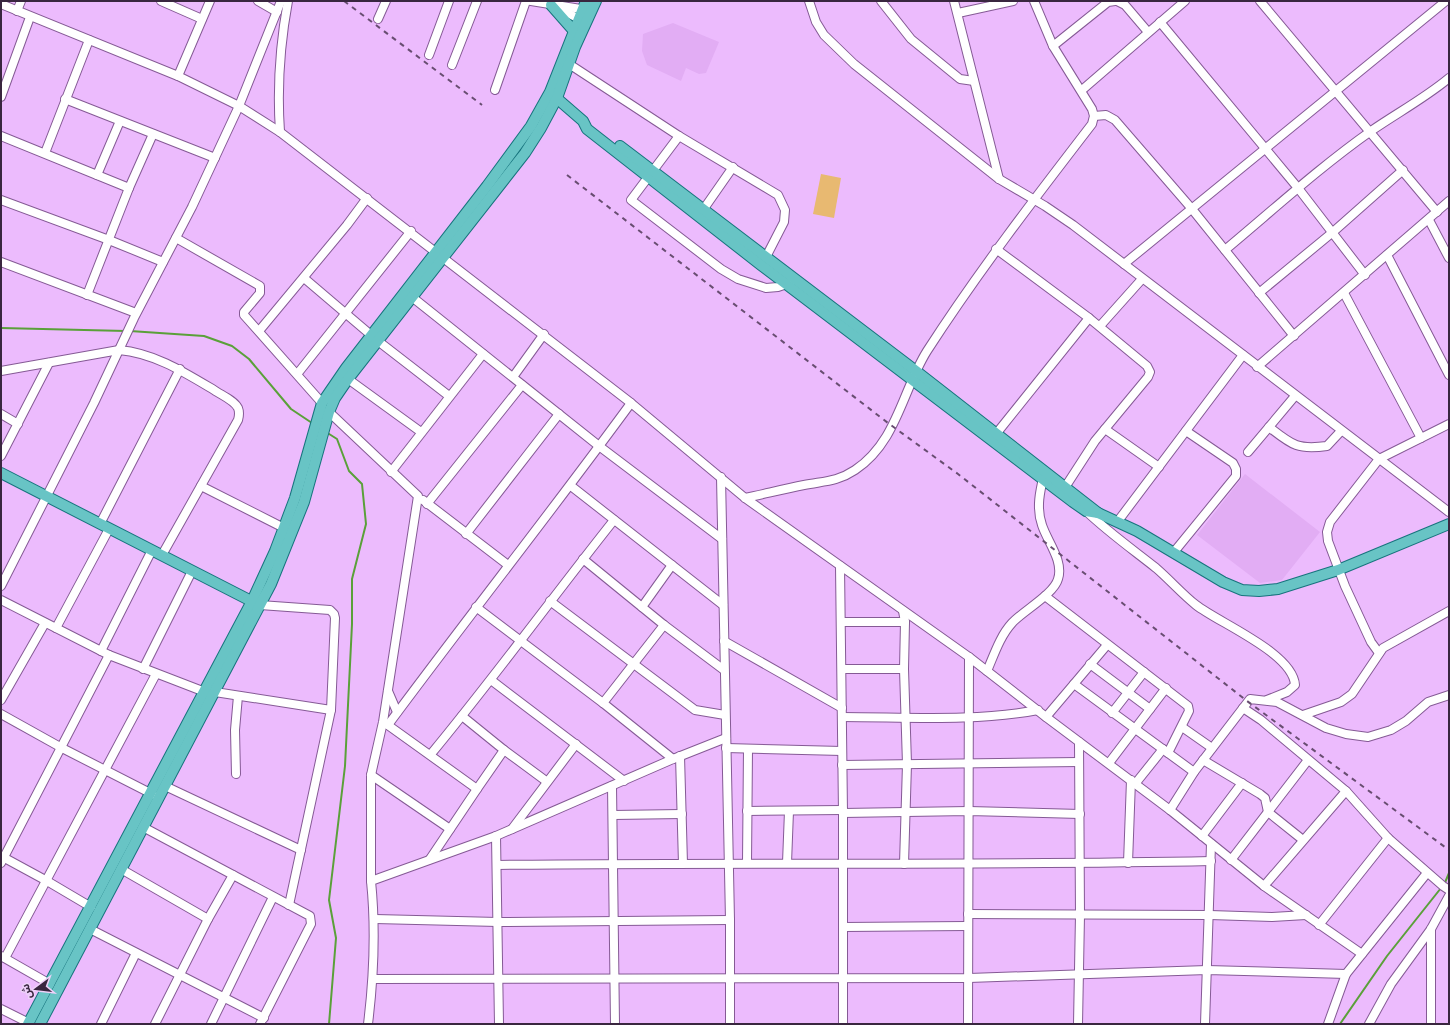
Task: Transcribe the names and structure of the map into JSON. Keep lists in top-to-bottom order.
{
  "north": "left"
}
